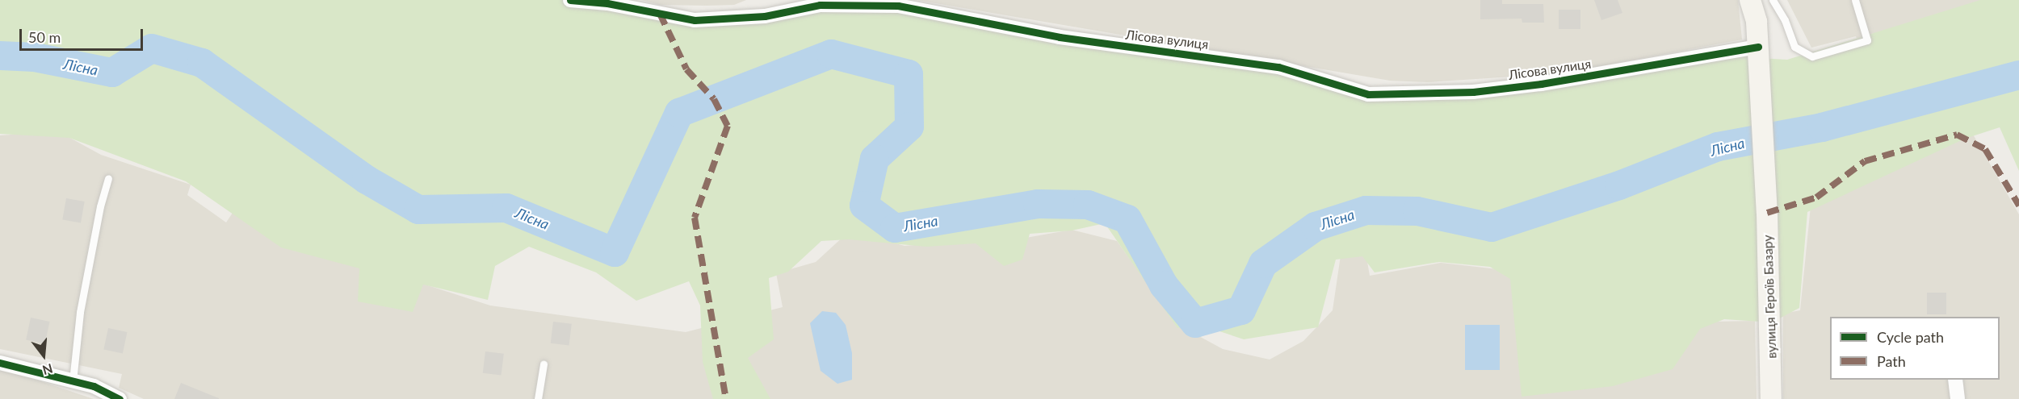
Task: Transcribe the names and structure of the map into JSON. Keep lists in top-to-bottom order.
{
  "streets": {
    "main road": ["вулиця Героїв Базару"],
    "street": ["Лісова вулиця"]
  },
  "crossings": [
    ["Лісова вулиця", "вулиця Героїв Базару"]
  ],
  "water": ["Лісна"],
  "legend": ["Cycle path", "Path"],
  "scale_bar": "50 m",
  "north": "bottom"
}
